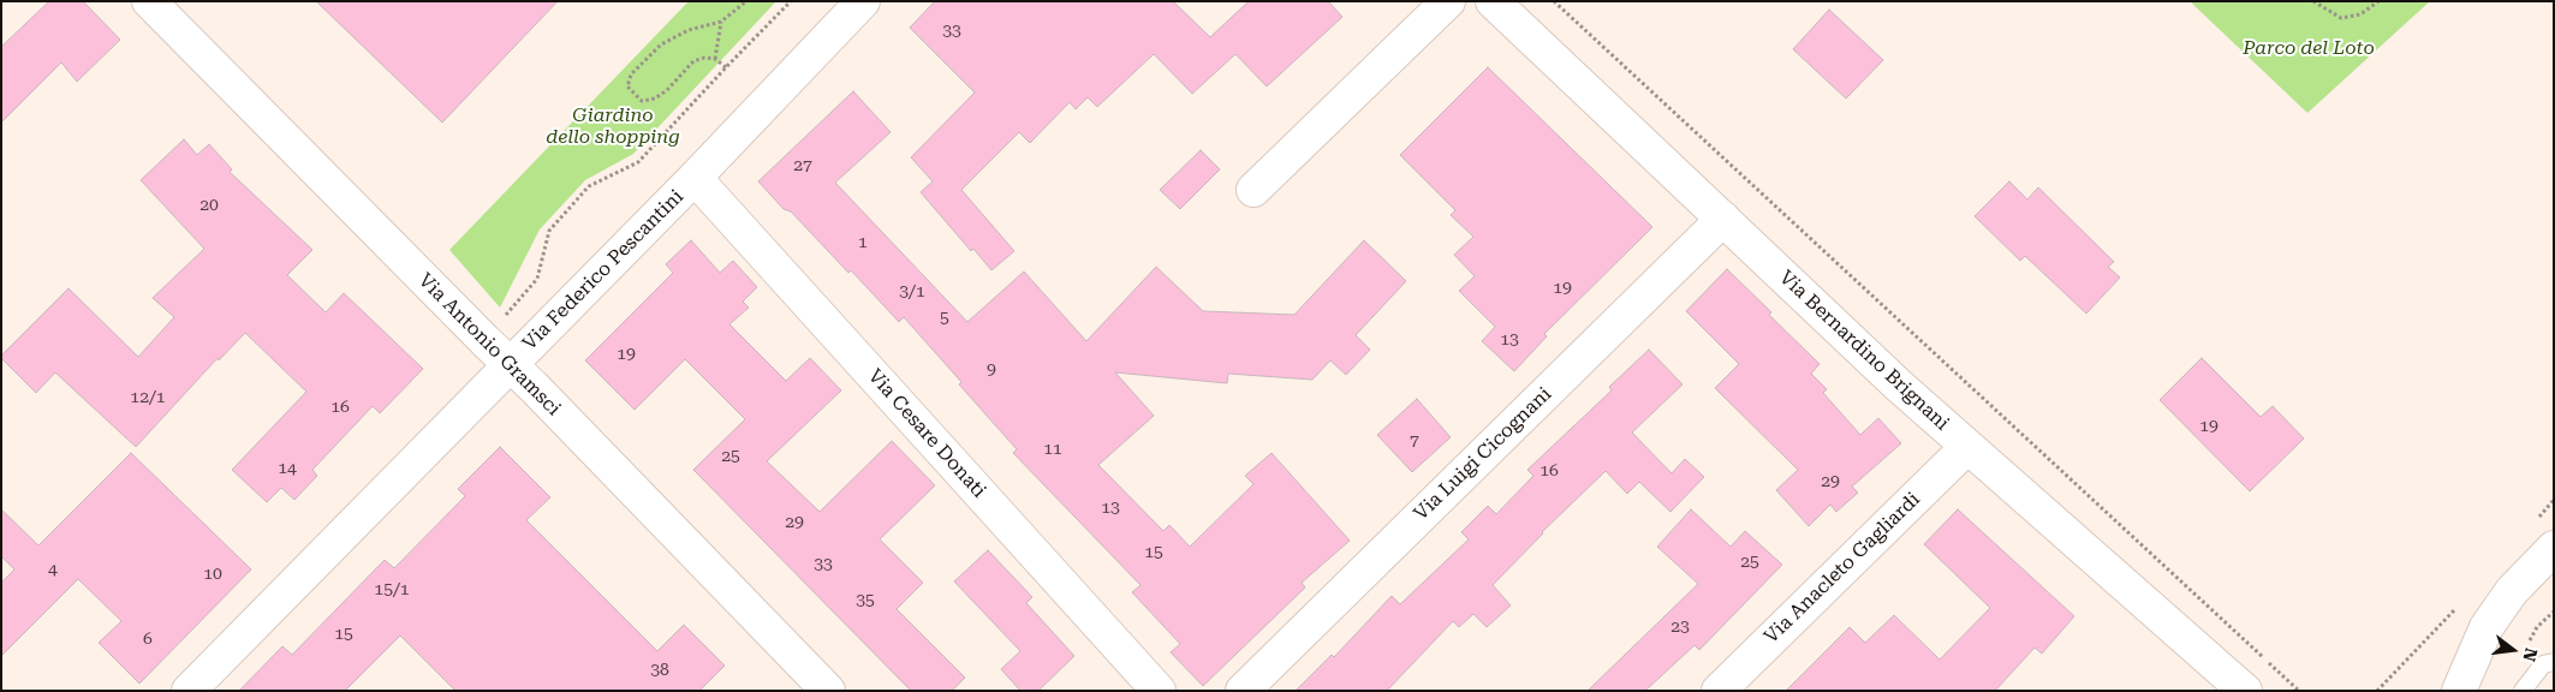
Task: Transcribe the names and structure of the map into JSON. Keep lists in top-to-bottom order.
{
  "streets": {
    "street": [
      "Via Federico Pescantini",
      "Via Antonio Gramsci",
      "Via Bernardino Brignani",
      "Via Cesare Donati",
      "Via Luigi Cicognani",
      "Via Anacleto Gagliardi"
    ]
  },
  "crossings": [
    ["Via Federico Pescantini", "Via Antonio Gramsci"],
    ["Via Federico Pescantini", "Via Cesare Donati"],
    ["Via Bernardino Brignani", "Via Luigi Cicognani"],
    ["Via Bernardino Brignani", "Via Anacleto Gagliardi"]
  ],
  "parks": ["Parco del Loto", "Giardino dello shopping"],
  "house_numbers": [
    "33",
    "27",
    "20",
    "1",
    "19",
    "3/1",
    "5",
    "13",
    "19",
    "9",
    "12/1",
    "16",
    "19",
    "7",
    "11",
    "25",
    "14",
    "16",
    "29",
    "13",
    "29",
    "15",
    "25",
    "33",
    "4",
    "10",
    "15/1",
    "35",
    "23",
    "15",
    "6",
    "38"
  ],
  "north": "right"
}
